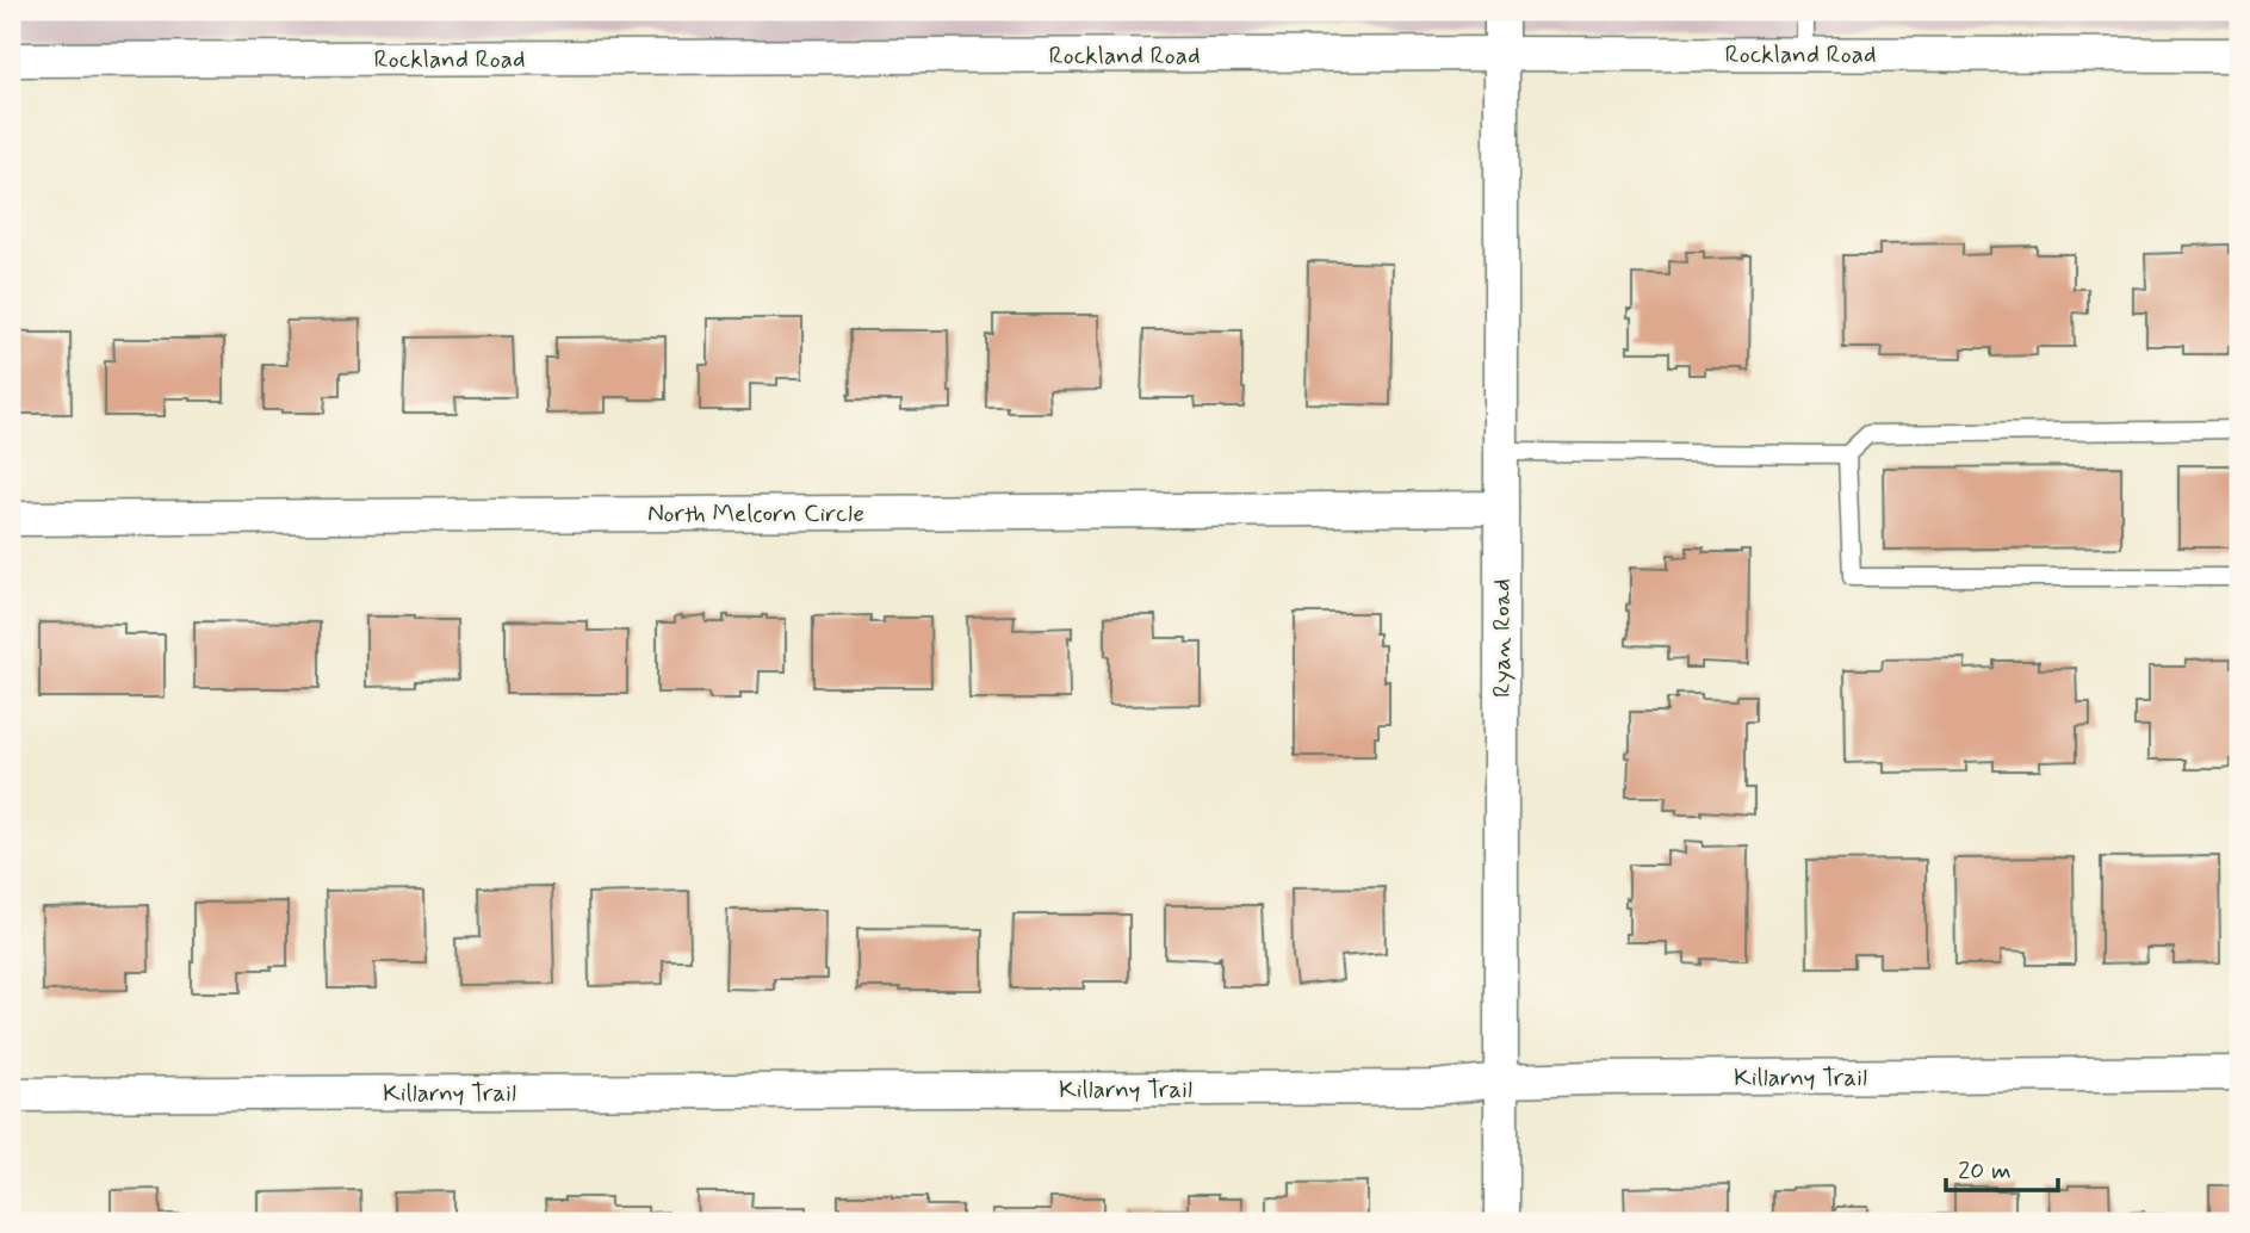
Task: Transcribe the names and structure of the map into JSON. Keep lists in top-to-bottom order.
{
  "streets": {
    "street": [
      "Rockland Road",
      "North Melcorn Circle",
      "Ryan Road",
      "Killarny Trail"
    ]
  },
  "crossings": [
    ["Rockland Road", "Ryan Road"],
    ["North Melcorn Circle", "Ryan Road"],
    ["Ryan Road", "Killarny Trail"]
  ],
  "scale_bar": "20 m"
}
